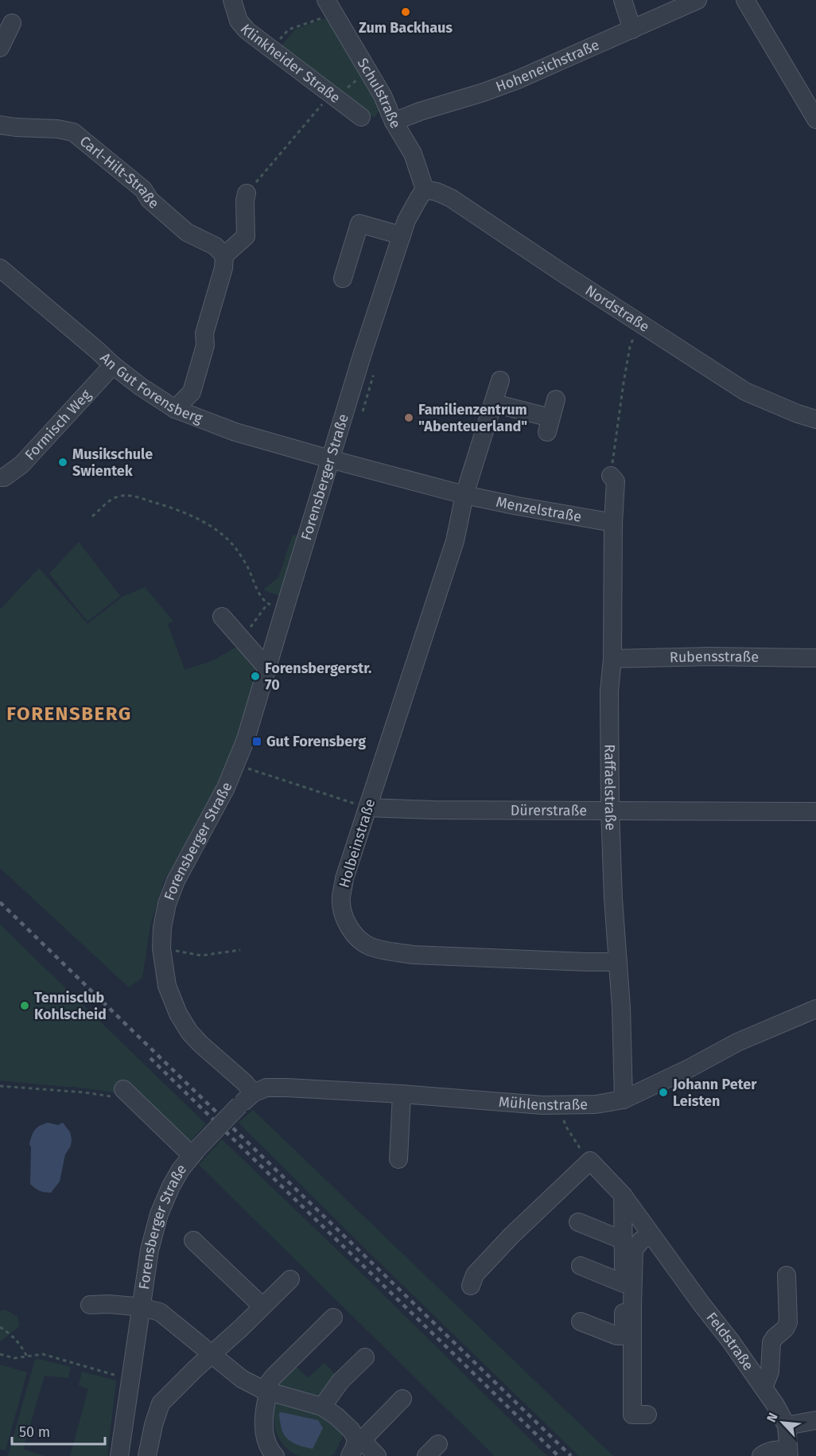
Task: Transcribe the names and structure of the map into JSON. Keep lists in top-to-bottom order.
{
  "streets": {
    "street": [
      "Klinkheider Straße",
      "Hoheneichstraße",
      "Schulstraße",
      "Carl-Hilt-Straße",
      "Nordstraße",
      "An Gut Forensberg",
      "Formisch Weg",
      "Forensberger Straße",
      "Menzelstraße",
      "Rubensstraße",
      "Raffaelstraße",
      "Dürerstraße",
      "Holbeinstraße",
      "Mühlenstraße",
      "Feldstraße"
    ]
  },
  "crossings": [
    ["Hoheneichstraße", "Schulstraße"],
    ["Schulstraße", "Nordstraße"],
    ["Schulstraße", "Forensberger Straße"],
    ["Nordstraße", "Forensberger Straße"],
    ["An Gut Forensberg", "Formisch Weg"],
    ["An Gut Forensberg", "Forensberger Straße"],
    ["An Gut Forensberg", "Menzelstraße"],
    ["Forensberger Straße", "Menzelstraße"],
    ["Forensberger Straße", "Mühlenstraße"],
    ["Menzelstraße", "Raffaelstraße"],
    ["Menzelstraße", "Holbeinstraße"],
    ["Rubensstraße", "Raffaelstraße"],
    ["Raffaelstraße", "Dürerstraße"],
    ["Raffaelstraße", "Holbeinstraße"],
    ["Raffaelstraße", "Mühlenstraße"],
    ["Dürerstraße", "Holbeinstraße"]
  ],
  "districts": ["FORENSBERG"],
  "places": {
    "other": [
      "Zum Backhaus",
      "Familienzentrum \"Abenteuerland\"",
      "Musikschule Swientek",
      "Forensbergerstr. 70",
      "Tennisclub Kohlscheid",
      "Johann Peter Leisten"
    ],
    "transit": ["Gut Forensberg"]
  },
  "scale_bar": "50 m",
  "north": "top left"
}
